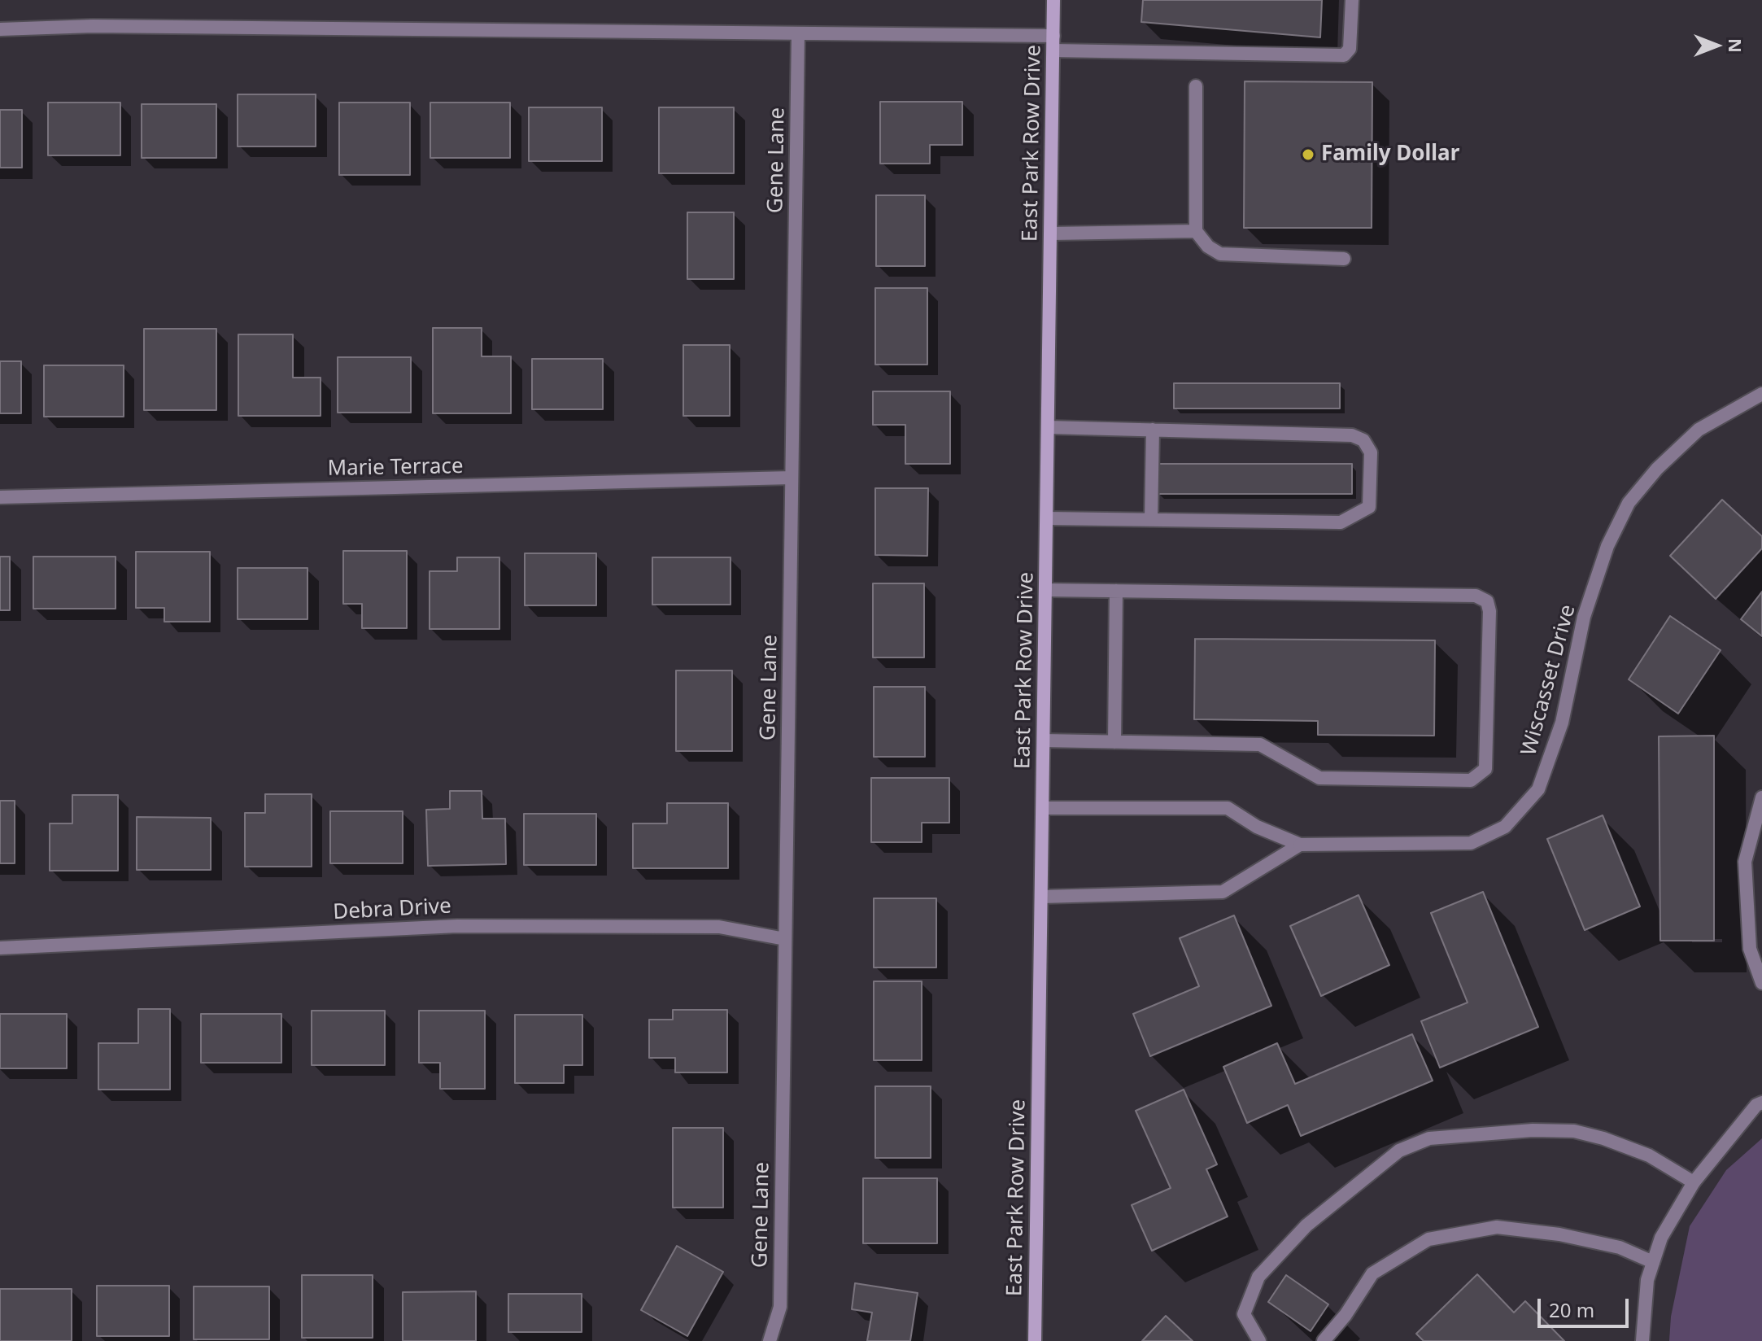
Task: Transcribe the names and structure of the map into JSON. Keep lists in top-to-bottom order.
{
  "streets": {
    "main road": ["East Park Row Drive"],
    "street": [
      "Gene Lane",
      "Marie Terrace",
      "Wiscasset Drive",
      "Debra Drive"
    ]
  },
  "crossings": [
    ["East Park Row Drive", "Wiscasset Drive"],
    ["Gene Lane", "Marie Terrace"],
    ["Gene Lane", "Debra Drive"]
  ],
  "places": ["Family Dollar"],
  "scale_bar": "20 m",
  "north": "right"
}
